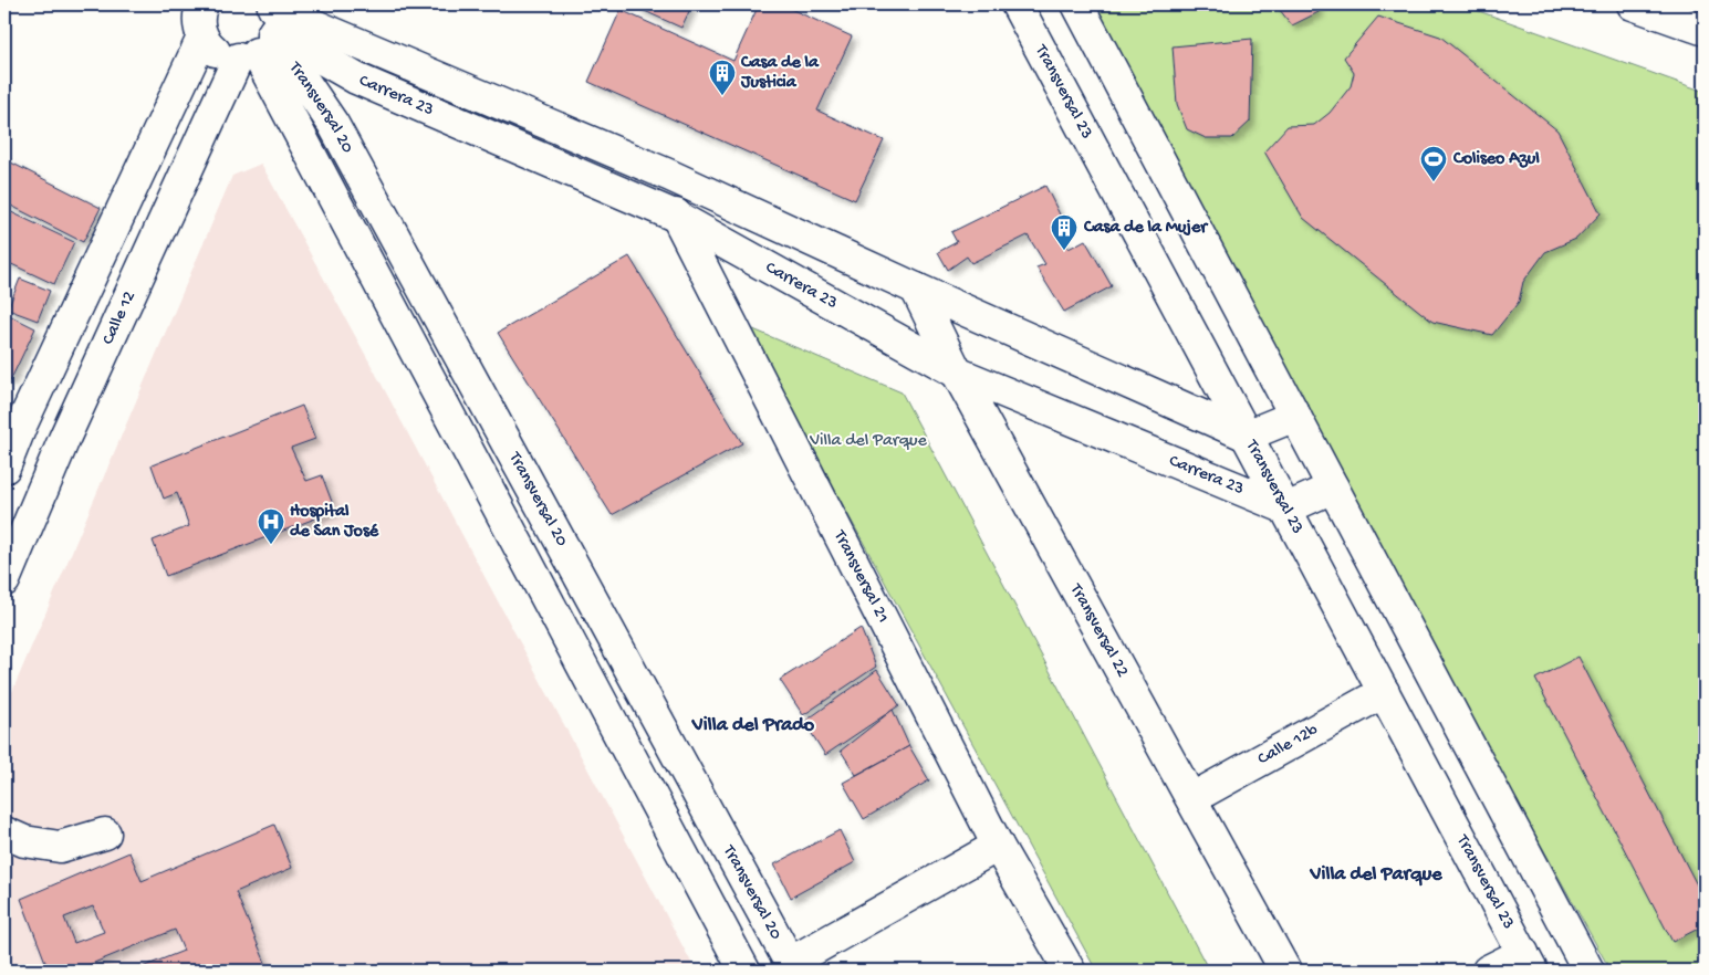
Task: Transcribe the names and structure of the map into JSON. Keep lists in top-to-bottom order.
{
  "streets": {
    "street": [
      "Transversal 23",
      "Carrera 23",
      "Transversal 20",
      "Calle 12",
      "Transversal 21",
      "Transversal 22",
      "Calle 12b"
    ]
  },
  "crossings": [
    ["Transversal 23", "Carrera 23"],
    ["Transversal 23", "Calle 12b"],
    ["Carrera 23", "Transversal 20"],
    ["Carrera 23", "Calle 12"],
    ["Carrera 23", "Transversal 21"],
    ["Carrera 23", "Transversal 22"],
    ["Transversal 20", "Calle 12"],
    ["Transversal 22", "Calle 12b"]
  ],
  "districts": ["Villa del Prado", "Villa del Parque"],
  "parks": ["Villa del Parque"],
  "places": {
    "building": ["Casa de la Justicia", "Casa de la Mujer"],
    "sports": ["Coliseo Azul"],
    "hospital": ["Hospital de San José"]
  }
}
